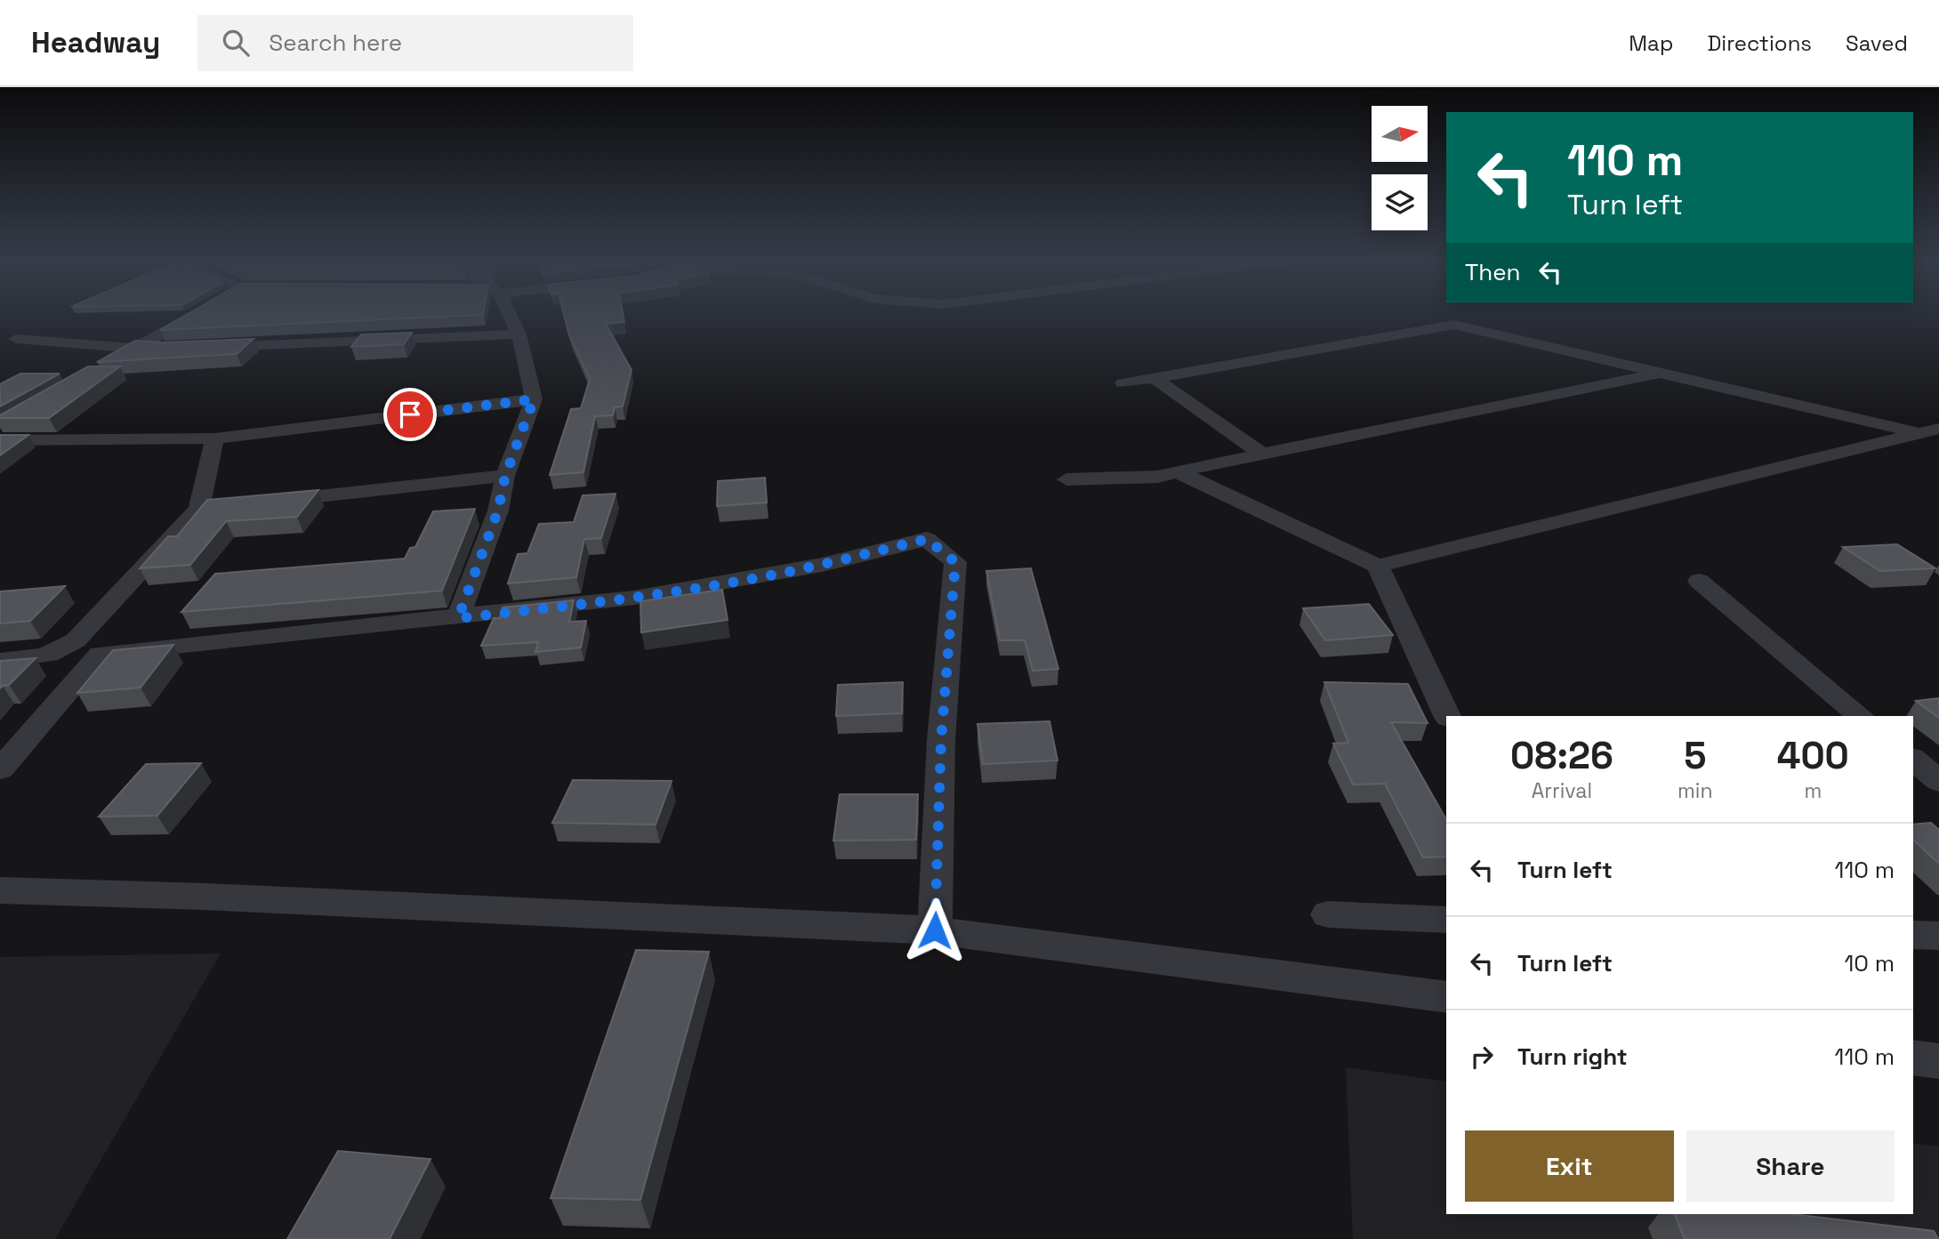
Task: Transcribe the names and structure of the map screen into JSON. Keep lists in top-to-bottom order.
{
  "north": "right",
  "page": {
    "header": "Headway",
    "search": "Search here",
    "nav": ["Map", "Directions", "Saved"],
    "turn": ["110 m", "Turn left"],
    "then": "Then",
    "eta": [
      "08:26",
      "Arrival",
      "5",
      "min",
      "400",
      "m"
    ],
    "list": [
      {
        "name": "Turn left",
        "value": "110 m"
      },
      {
        "name": "Turn left",
        "value": "10 m"
      },
      {
        "name": "Turn right",
        "value": "110 m"
      }
    ],
    "buttons": ["Exit", "Share"]
  }
}
